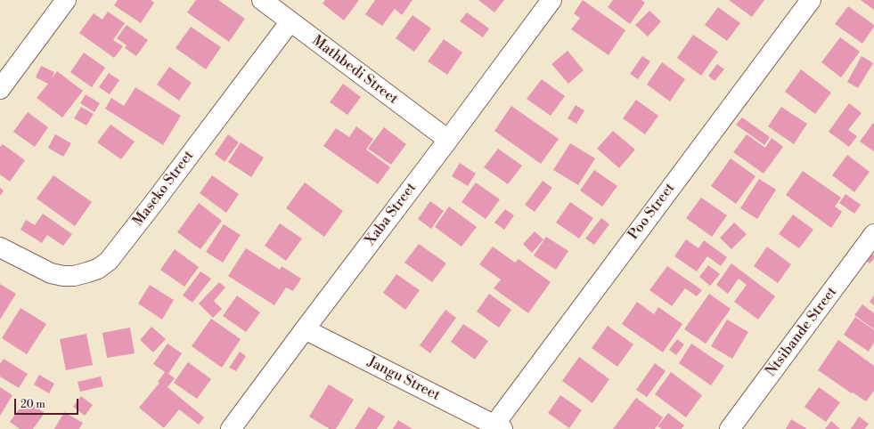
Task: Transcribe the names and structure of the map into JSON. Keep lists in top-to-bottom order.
{
  "streets": {
    "street": [
      "Mathbedi Street",
      "Maseko Street",
      "Poo Street",
      "Xaba Street",
      "Ntsibande Street",
      "Jangu Street"
    ]
  },
  "crossings": [
    ["Mathbedi Street", "Maseko Street"],
    ["Mathbedi Street", "Xaba Street"],
    ["Poo Street", "Jangu Street"],
    ["Xaba Street", "Jangu Street"]
  ],
  "scale_bar": "20 m"
}
